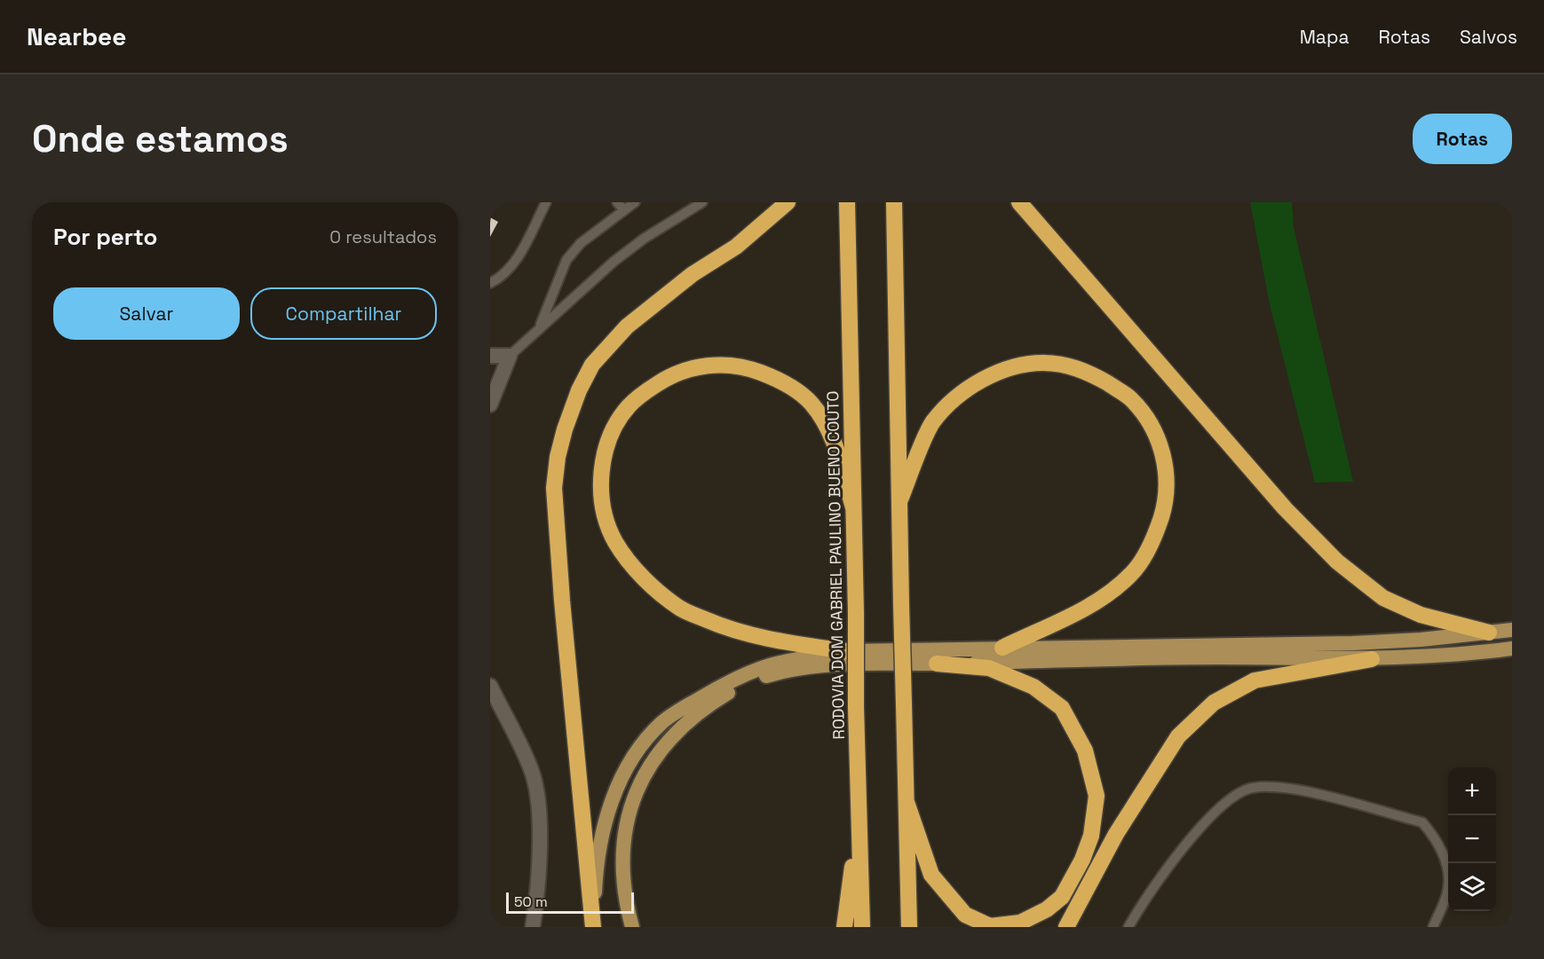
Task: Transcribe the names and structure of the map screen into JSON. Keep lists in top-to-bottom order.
{
  "streets": {
    "highway": ["RODOVIA DOM GABRIEL PAULINO BUENO COUTO"]
  },
  "scale_bar": "50 m",
  "page": {
    "header": "Nearbee",
    "nav": ["Mapa", "Rotas", "Salvos"],
    "buttons": [
      "Rotas",
      ["Salvar", "Compartilhar"]
    ],
    "title": "Onde estamos",
    "heading": ["Por perto", "0 resultados"],
    "map_buttons": ["+", "−"],
    "scale": "50 m"
  }
}
